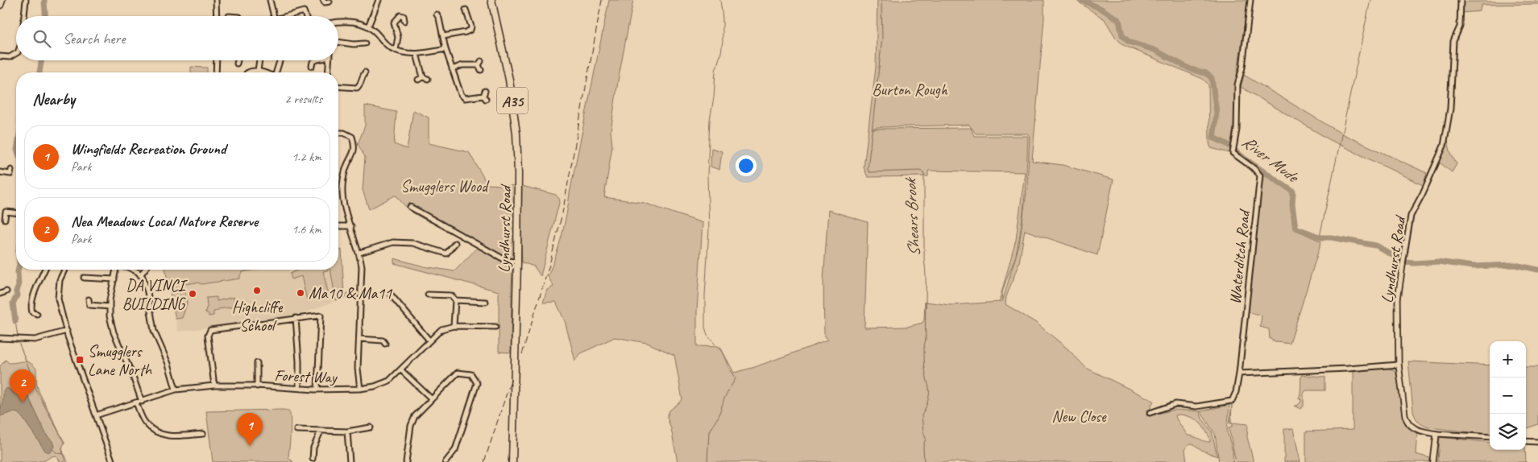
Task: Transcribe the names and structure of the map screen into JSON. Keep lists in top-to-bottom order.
{
  "streets": {
    "main road": ["A35", "Lyndhurst Road"],
    "street": ["Waterditch Road", "Forest Way"]
  },
  "water": ["River Mude", "Shears Brook"],
  "parks": ["Burton Rough", "Smugglers Wood", "New Close"],
  "places": {
    "other": ["Highcliffe School", "Ma10 & Ma11", "DA VINCI BUILDING"],
    "transit": ["Smugglers Lane North"]
  },
  "page": {
    "search": "Search here",
    "heading": ["Nearby", "2 results"],
    "list": [
      {
        "mark": "1",
        "name": "Wingfields Recreation Ground",
        "note": "Park",
        "value": "1.2 km"
      },
      {
        "mark": "2",
        "name": "Nea Meadows Local Nature Reserve",
        "note": "Park",
        "value": "1.6 km"
      }
    ],
    "map_buttons": ["+", "−"],
    "pins": ["2", "1"]
  }
}
